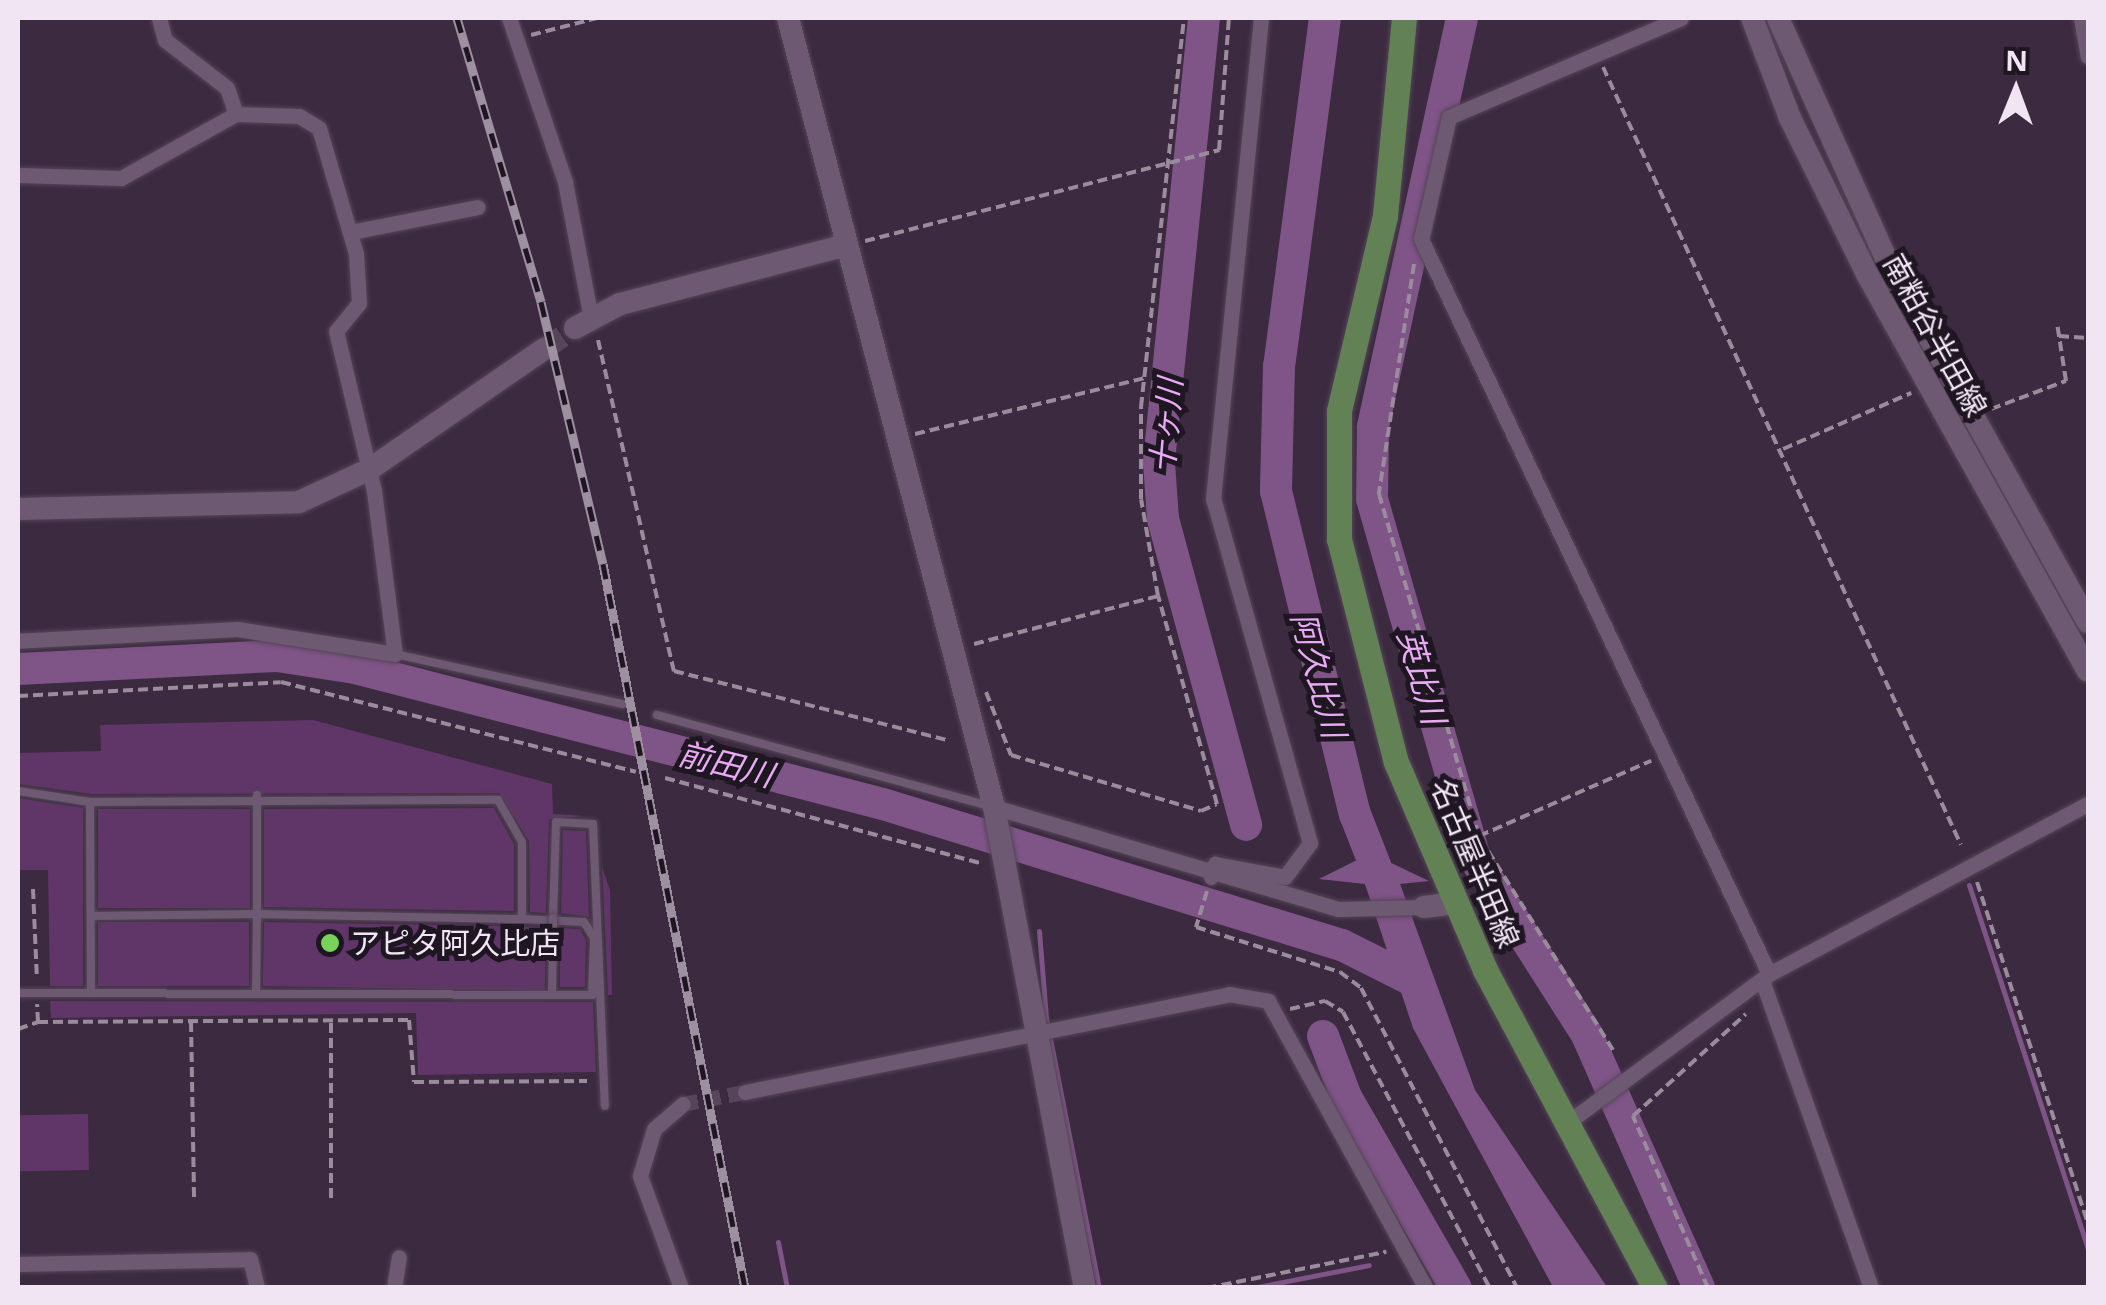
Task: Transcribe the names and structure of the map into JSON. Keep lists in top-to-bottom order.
{
  "streets": {
    "main road": ["名古屋半田線"],
    "street": ["南粕谷半田線"]
  },
  "water": [
    "十ヶ川",
    "阿久比川",
    "英比川",
    "前田川"
  ],
  "places": ["アピタ阿久比店"],
  "north": "top"
}
